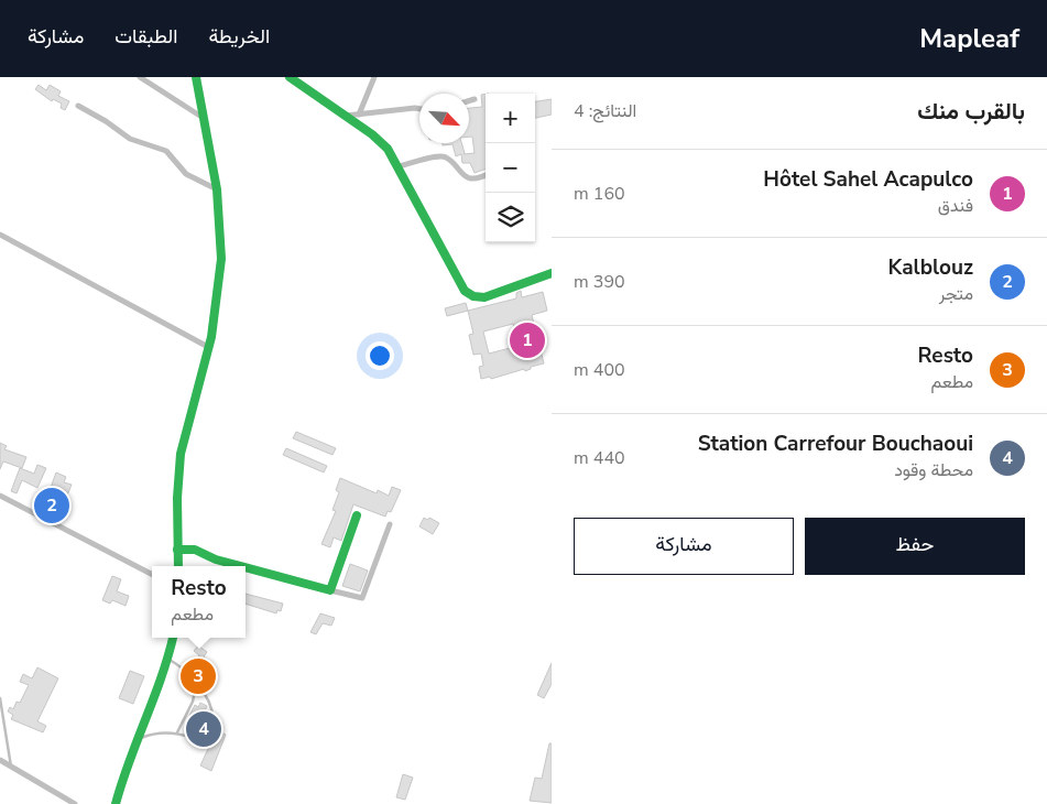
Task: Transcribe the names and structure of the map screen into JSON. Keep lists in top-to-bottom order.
{
  "north": "bottom right",
  "page": {
    "header": "Mapleaf",
    "nav": ["الخريطة", "الطبقات", "مشاركة"],
    "heading": ["بالقرب منك", "النتائج: 4"],
    "map_buttons": ["+", "−"],
    "list": [
      {
        "mark": "1",
        "name": "Hôtel Sahel Acapulco",
        "note": "فندق",
        "value": "160 m"
      },
      {
        "mark": "2",
        "name": "Kalblouz",
        "note": "متجر",
        "value": "390 m"
      },
      {
        "mark": "3",
        "name": "Resto",
        "note": "مطعم",
        "value": "400 m"
      },
      {
        "mark": "4",
        "name": "Station Carrefour Bouchaoui",
        "note": "محطة وقود",
        "value": "440 m"
      }
    ],
    "pins": [
      "1",
      "2",
      "3",
      "4"
    ],
    "buttons": ["حفظ", "مشاركة"],
    "popup": ["Resto", "مطعم"]
  }
}
